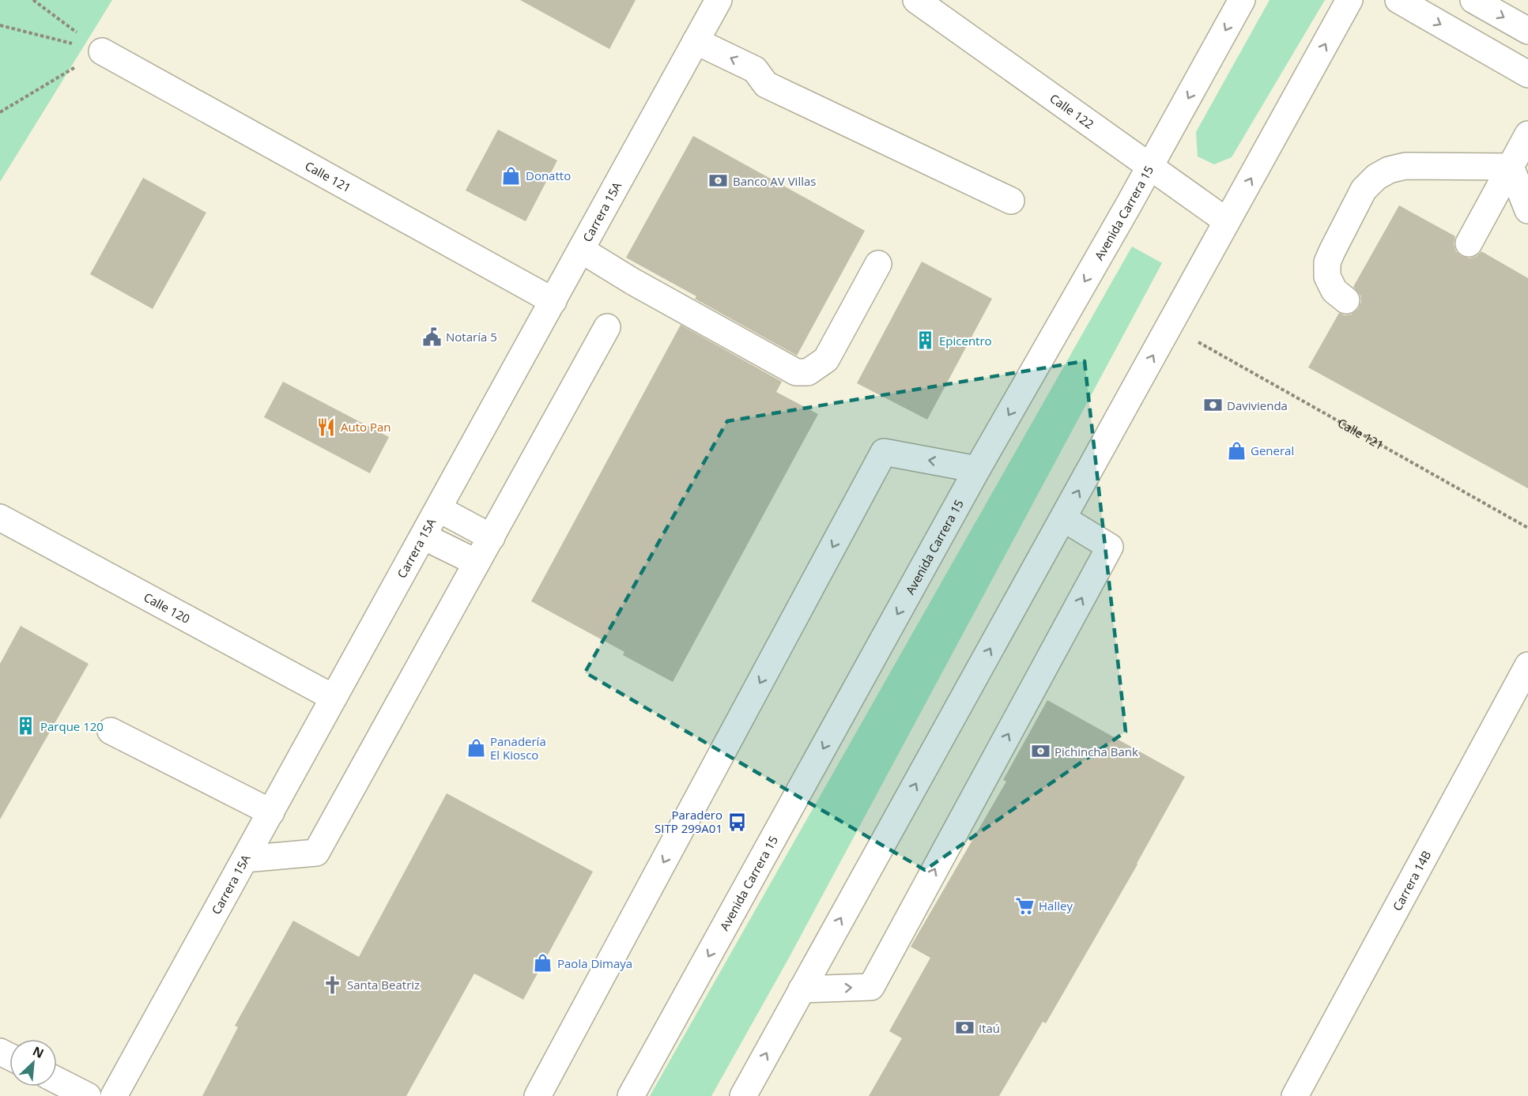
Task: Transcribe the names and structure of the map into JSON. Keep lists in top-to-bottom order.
{
  "streets": {
    "street": [
      "Calle 122",
      "Calle 121",
      "Carrera 15A",
      "Avenida Carrera 15",
      "Calle 120",
      "Carrera 14B"
    ]
  },
  "crossings": [
    ["Calle 122", "Avenida Carrera 15"],
    ["Calle 121", "Carrera 15A"],
    ["Carrera 15A", "Calle 120"]
  ],
  "places": {
    "shop": [
      "Donatto",
      "General",
      "Panadería El Kiosco",
      "Paola Dimaya"
    ],
    "bank": [
      "Banco AV Villas",
      "Davivienda",
      "Pichincha Bank",
      "Itaú"
    ],
    "public building": ["Notaría 5"],
    "building": ["Epicentro", "Parque 120"],
    "restaurant": ["Auto Pan"],
    "bus stop": ["Paradero SITP 299A01"],
    "supermarket": ["Halley"],
    "church": ["Santa Beatriz"]
  },
  "north": "top right"
}
